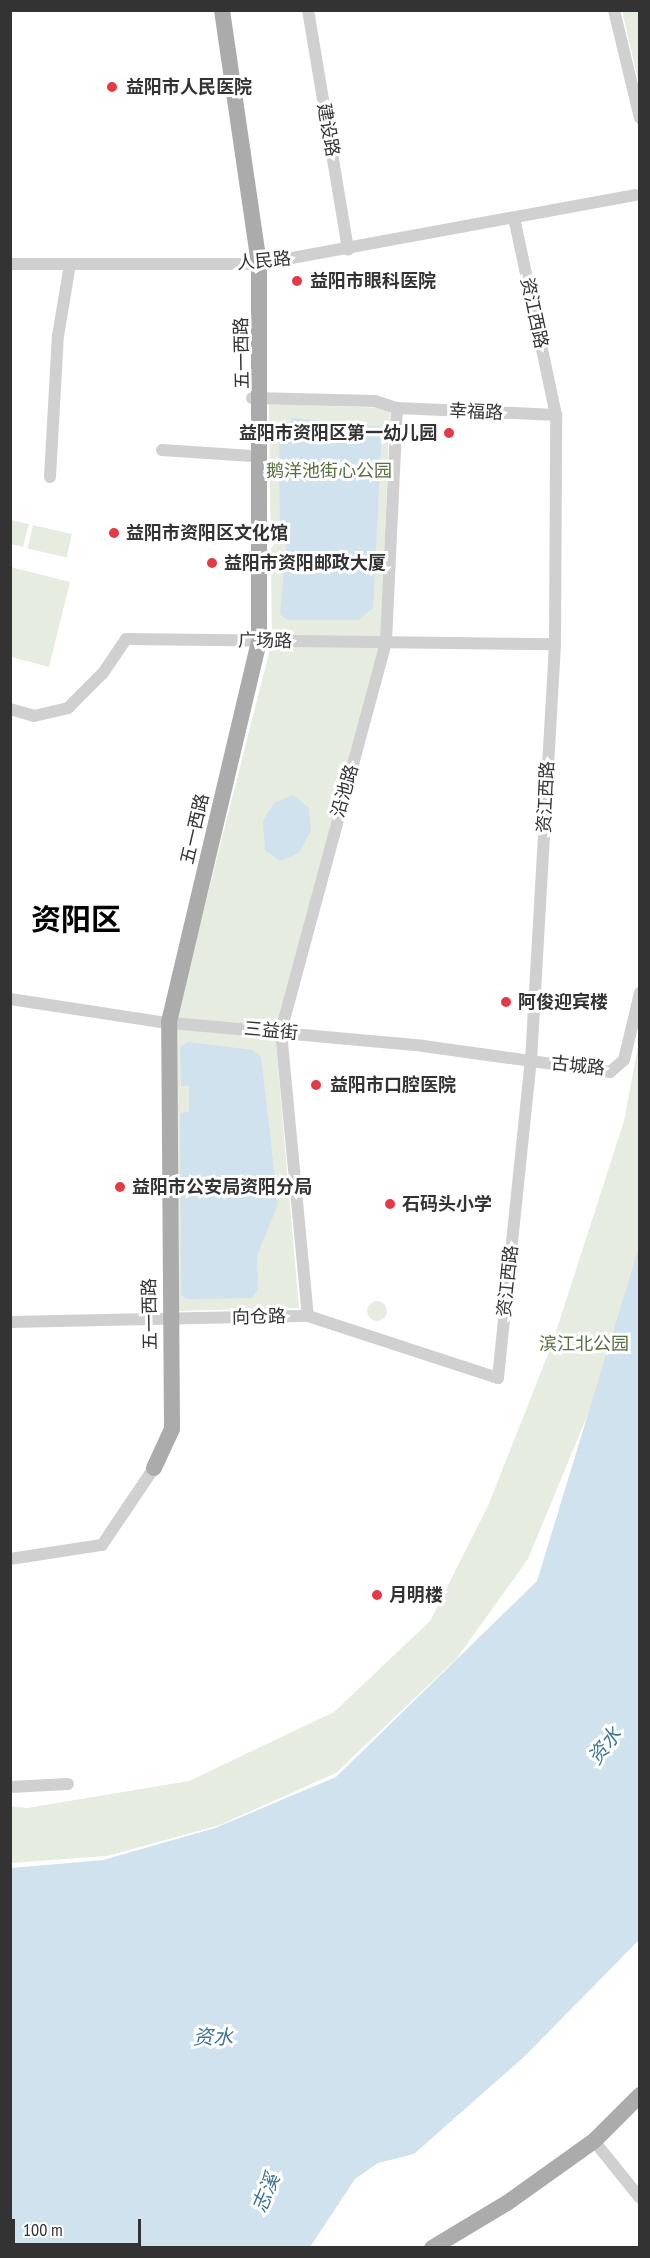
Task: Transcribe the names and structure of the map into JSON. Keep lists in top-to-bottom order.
{
  "streets": {
    "main road": ["五一西路"],
    "street": [
      "建设路",
      "人民路",
      "资江西路",
      "幸福路",
      "广场路",
      "沿池路",
      "三益街",
      "古城路",
      "向仓路"
    ]
  },
  "crossings": [
    ["建设路", "人民路"],
    ["人民路", "资江西路"],
    ["人民路", "五一西路"],
    ["资江西路", "幸福路"],
    ["资江西路", "广场路"],
    ["资江西路", "三益街"],
    ["资江西路", "古城路"],
    ["资江西路", "向仓路"],
    ["五一西路", "广场路"],
    ["五一西路", "三益街"],
    ["五一西路", "向仓路"],
    ["幸福路", "沿池路"],
    ["广场路", "沿池路"],
    ["沿池路", "三益街"],
    ["沿池路", "向仓路"],
    ["三益街", "古城路"]
  ],
  "districts": ["资阳区"],
  "water": ["资水", "志溪"],
  "parks": ["鹅洋池街心公园", "滨江北公园"],
  "places": [
    "益阳市人民医院",
    "益阳市眼科医院",
    "益阳市资阳区第一幼儿园",
    "益阳市资阳区文化馆",
    "益阳市资阳邮政大厦",
    "阿俊迎宾楼",
    "益阳市口腔医院",
    "益阳市公安局资阳分局",
    "石码头小学",
    "月明楼"
  ],
  "scale_bar": "100 m"
}
